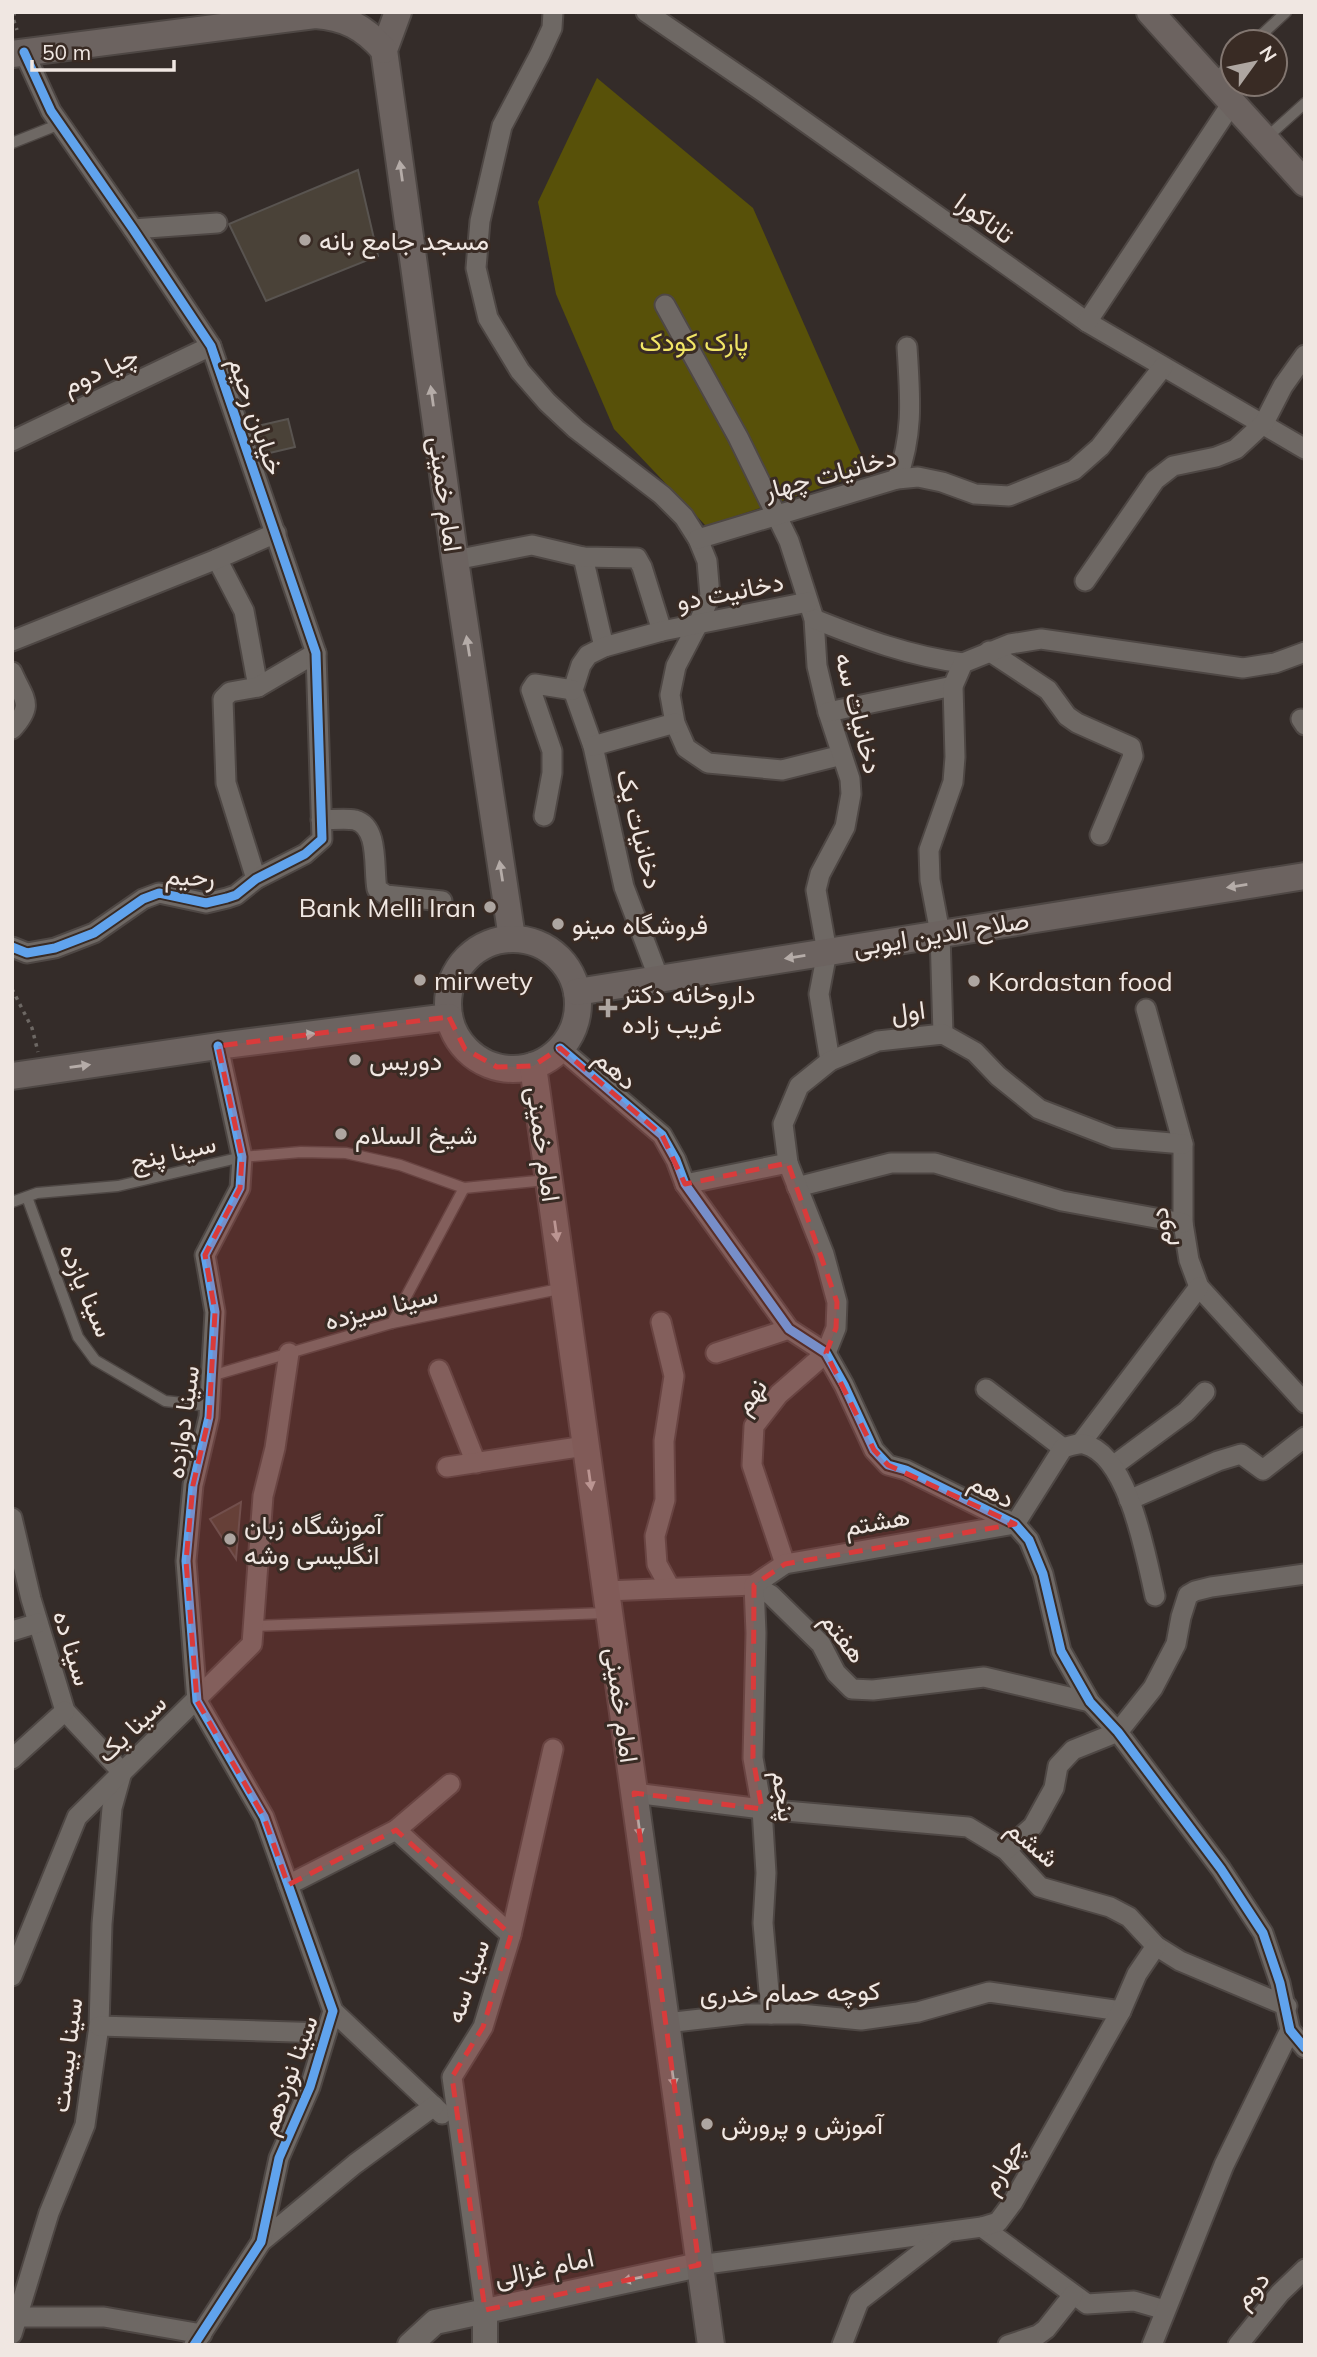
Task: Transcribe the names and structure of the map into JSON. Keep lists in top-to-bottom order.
{
  "streets": {
    "main road": ["امام خمینی", "صلاح الدین ایوبی"],
    "street": [
      "تاناکورا",
      "چیا دوم",
      "خیابان رحیم",
      "دخانیات چهار",
      "دخانیت دو",
      "دخانیات سه",
      "دخانیات یک",
      "رحیم",
      "اول",
      "دهم",
      "دوم",
      "نهم",
      "سینا دوازده",
      "هشتم",
      "هفتم",
      "سینا ده",
      "سینا یک",
      "پنجم",
      "ششم",
      "سینا سه",
      "کوچه حمام خدری",
      "سینا بیست",
      "سینا نوزدهم",
      "چهارم",
      "امام غزالی"
    ],
    "lane": ["سینا پنج", "سینا یازده", "سینا سیزده"]
  },
  "crossings": [
    ["تاناکورا", "دخانیات چهار"],
    ["چیا دوم", "خیابان رحیم"],
    ["خیابان رحیم", "رحیم"],
    ["دخانیات چهار", "دخانیات سه"],
    ["امام خمینی", "صلاح الدین ایوبی"],
    ["امام خمینی", "دهم"],
    ["امام خمینی", "سینا پنج"],
    ["امام خمینی", "سینا سیزده"],
    ["امام خمینی", "ششم"],
    ["امام خمینی", "کوچه حمام خدری"],
    ["امام خمینی", "چهارم"],
    ["امام خمینی", "امام غزالی"],
    ["دخانیت دو", "دخانیات سه"],
    ["دخانیات سه", "صلاح الدین ایوبی"],
    ["دخانیات سه", "اول"],
    ["دخانیات یک", "صلاح الدین ایوبی"],
    ["صلاح الدین ایوبی", "دهم"],
    ["اول", "دهم"],
    ["اول", "دوم"],
    ["اول", "نهم"],
    ["دهم", "نهم"],
    ["دهم", "هشتم"],
    ["دهم", "هفتم"],
    ["دهم", "ششم"],
    ["سینا پنج", "سینا یازده"],
    ["سینا پنج", "سینا دوازده"],
    ["سینا یازده", "سینا دوازده"],
    ["سینا سیزده", "سینا دوازده"],
    ["سینا سیزده", "سینا یک"],
    ["نهم", "هشتم"],
    ["سینا دوازده", "سینا یک"],
    ["سینا دوازده", "سینا نوزدهم"],
    ["هشتم", "هفتم"],
    ["هشتم", "پنجم"],
    ["هفتم", "پنجم"],
    ["سینا ده", "سینا یک"],
    ["سینا ده", "سینا بیست"],
    ["سینا یک", "سینا بیست"],
    ["سینا یک", "سینا نوزدهم"],
    ["پنجم", "ششم"],
    ["پنجم", "کوچه حمام خدری"],
    ["ششم", "چهارم"],
    ["سینا سه", "امام غزالی"],
    ["کوچه حمام خدری", "چهارم"],
    ["چهارم", "امام غزالی"]
  ],
  "one_way": ["صلاح الدین ایوبی", "امام غزالی"],
  "parks": ["پارک کودک"],
  "places": {
    "other": [
      "مسجد جامع بانه",
      "Bank Melli Iran",
      "فروشگاه مینو",
      "mirwety",
      "Kordastan food",
      "دوریس",
      "شیخ السلام",
      "آموزشگاه زبان انگلیسی وشه",
      "آموزش و پرورش"
    ],
    "health": ["داروخانه دکتر غریب زاده"]
  },
  "scale_bar": "50 m",
  "north": "top right"
}
